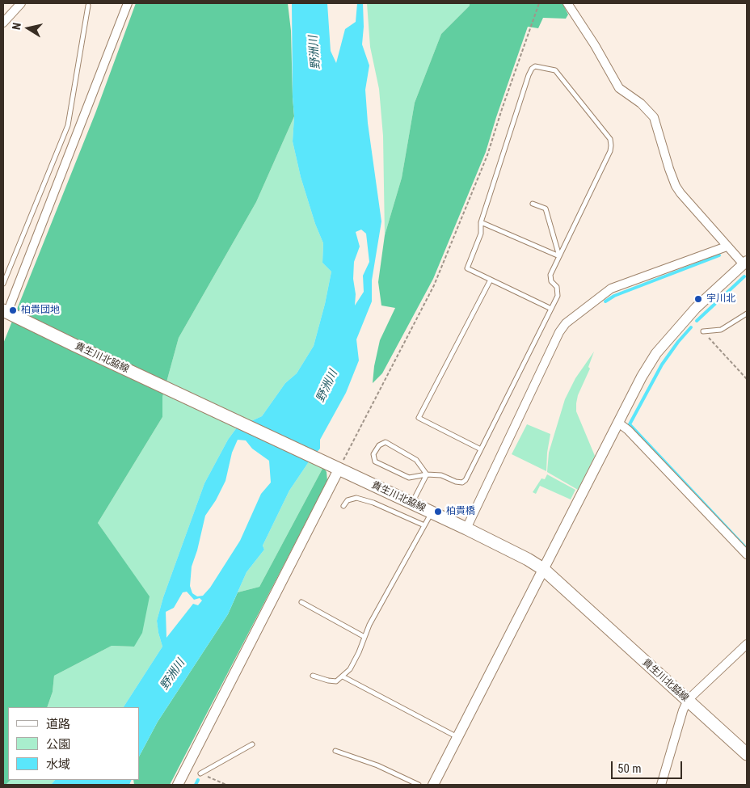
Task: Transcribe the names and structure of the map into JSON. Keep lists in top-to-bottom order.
{
  "streets": {
    "main road": ["貴生川北脇線"]
  },
  "water": ["野洲川"],
  "places": ["宇川北", "柏貴団地", "柏貴橋"],
  "legend": ["道路", "公園", "水域"],
  "scale_bar": "50 m",
  "north": "left"
}
